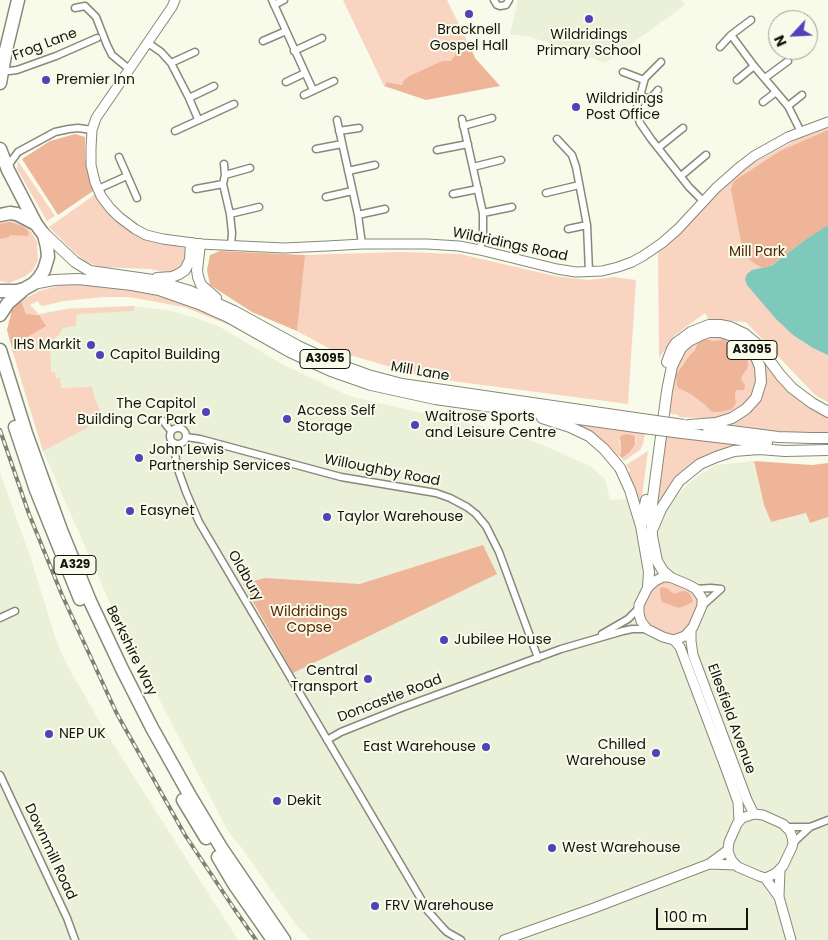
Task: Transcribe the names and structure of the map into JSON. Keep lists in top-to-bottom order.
{
  "streets": {
    "highway": ["A329", "Berkshire Way"],
    "main road": ["A3095", "Mill Lane"],
    "street": [
      "Frog Lane",
      "Wildridings Road",
      "Willoughby Road",
      "Oldbury",
      "Doncastle Road",
      "Ellesfield Avenue",
      "Downmill Road"
    ]
  },
  "crossings": [
    ["Frog Lane", "Wildridings Road"],
    ["A3095", "Mill Lane"],
    ["A3095", "Doncastle Road"],
    ["A3095", "Ellesfield Avenue"],
    ["Willoughby Road", "Oldbury"],
    ["Willoughby Road", "Doncastle Road"],
    ["Oldbury", "Doncastle Road"],
    ["Doncastle Road", "Ellesfield Avenue"]
  ],
  "parks": ["Mill Park", "Wildridings Copse"],
  "places": [
    "Bracknell Gospel Hall",
    "Wildridings Primary School",
    "Premier Inn",
    "Wildridings Post Office",
    "IHS Markit",
    "Capitol Building",
    "The Capitol Building Car Park",
    "Access Self Storage",
    "Waitrose Sports and Leisure Centre",
    "John Lewis Partnership Services",
    "Easynet",
    "Taylor Warehouse",
    "Jubilee House",
    "Central Transport",
    "NEP UK",
    "East Warehouse",
    "Chilled Warehouse",
    "Dekit",
    "West Warehouse",
    "FRV Warehouse"
  ],
  "scale_bar": "100 m",
  "north": "bottom left"
}
